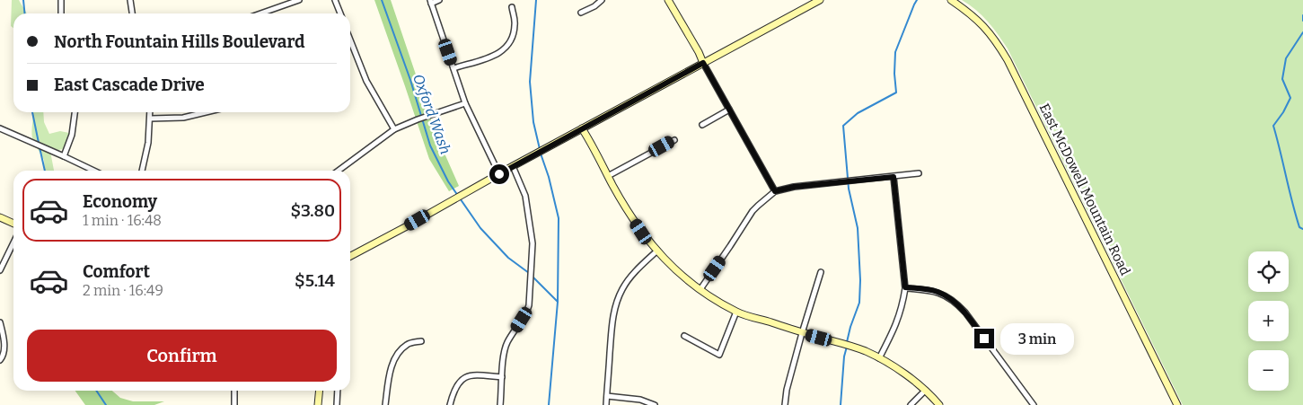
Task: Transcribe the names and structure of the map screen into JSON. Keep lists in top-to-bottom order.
{
  "streets": {
    "street": ["East McDowell Mountain Road"]
  },
  "water": ["Oxford Wash"],
  "page": {
    "banner": ["North Fountain Hills Boulevard", "East Cascade Drive"],
    "list": [
      {
        "name": "Economy",
        "note": "1 min · 16:48",
        "value": "$3.80"
      },
      {
        "name": "Comfort",
        "note": "2 min · 16:49",
        "value": "$5.14"
      }
    ],
    "map_buttons": ["+", "−"],
    "buttons": "Confirm",
    "bubble": "3 min"
  }
}
